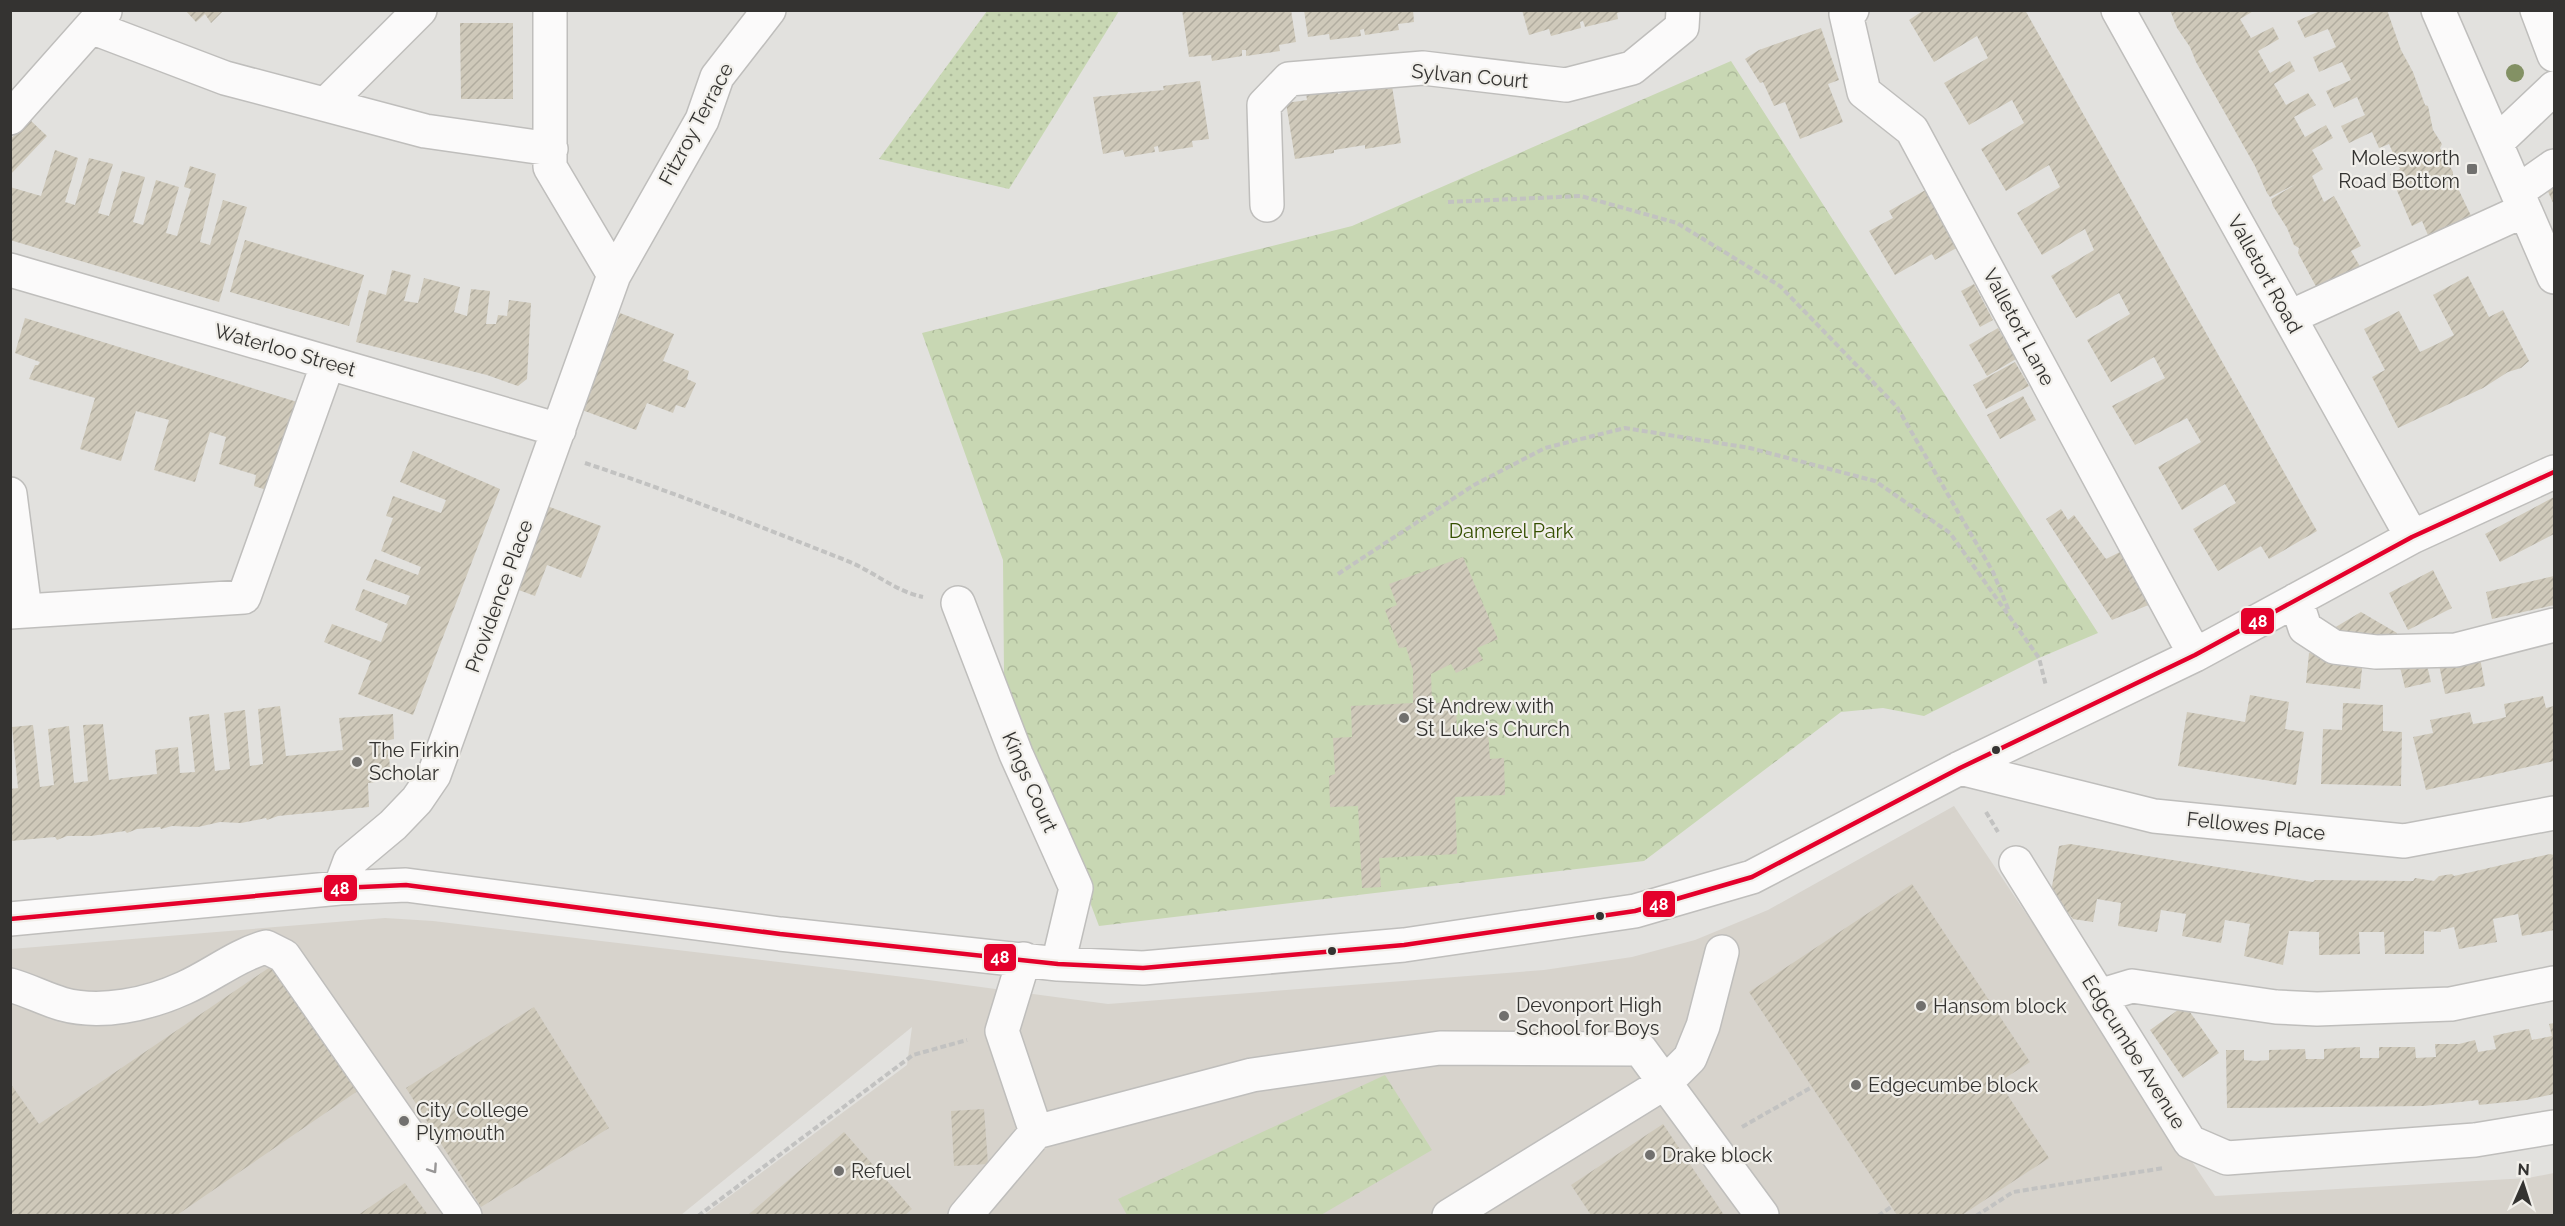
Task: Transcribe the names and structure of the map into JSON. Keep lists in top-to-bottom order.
{
  "streets": {
    "street": [
      "Sylvan Court",
      "Fitzroy Terrace",
      "Valletort Road",
      "Valletort Lane",
      "Waterloo Street",
      "Providence Place",
      "Kings Court",
      "Fellowes Place",
      "Edgcumbe Avenue"
    ]
  },
  "crossings": [
    ["Fitzroy Terrace", "Providence Place"],
    ["Waterloo Street", "Providence Place"]
  ],
  "parks": ["Damerel Park"],
  "places": {
    "transit": ["Molesworth Road Bottom"],
    "other": [
      "St Andrew with St Luke's Church",
      "The Firkin Scholar",
      "Hansom block",
      "Devonport High School for Boys",
      "Edgecumbe block",
      "City College Plymouth",
      "Drake block",
      "Refuel"
    ]
  },
  "lines": ["transit line 48"],
  "north": "top"
}
